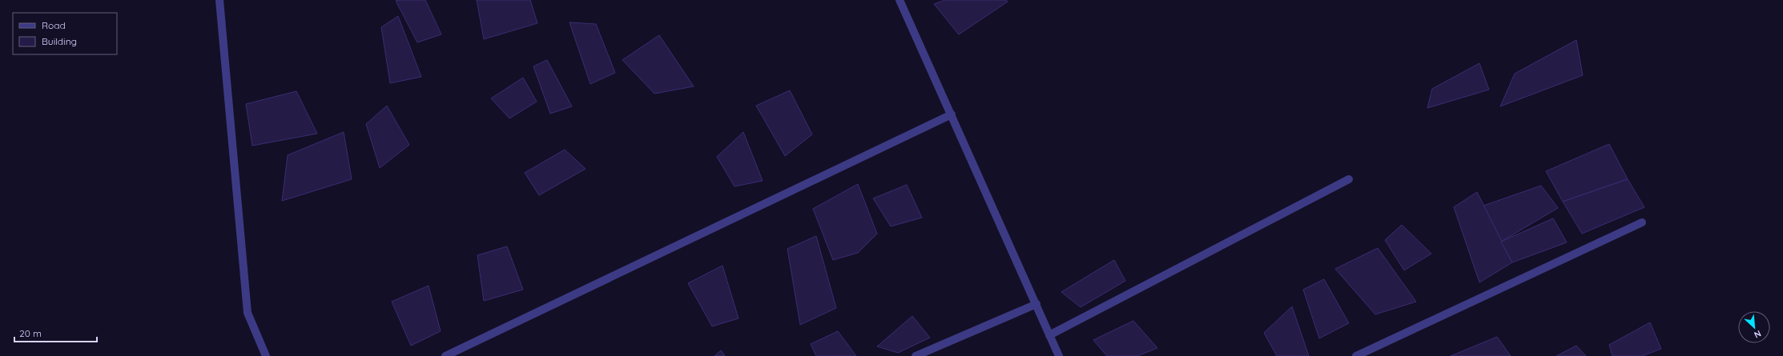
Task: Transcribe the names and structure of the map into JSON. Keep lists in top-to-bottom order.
{
  "legend": ["Road", "Building"],
  "scale_bar": "20 m",
  "north": "bottom right"
}
